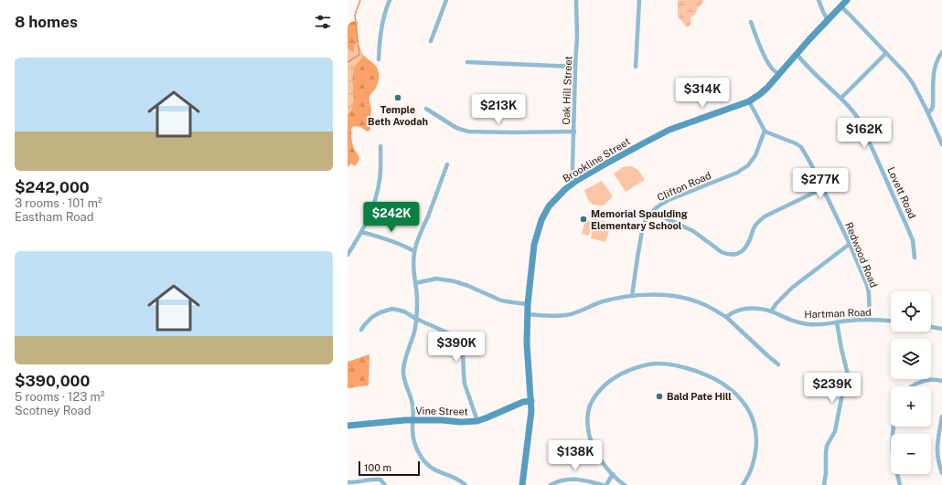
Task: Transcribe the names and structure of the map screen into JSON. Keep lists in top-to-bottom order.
{
  "streets": {
    "main road": ["Brookline Street", "Vine Street"],
    "street": [
      "Oak Hill Street",
      "Clifton Road",
      "Lovett Road",
      "Redwood Road",
      "Hartman Road"
    ]
  },
  "crossings": [
    ["Oak Hill Street", "Brookline Street"],
    ["Brookline Street", "Lovett Road"],
    ["Brookline Street", "Vine Street"],
    ["Clifton Road", "Redwood Road"],
    ["Redwood Road", "Hartman Road"]
  ],
  "places": ["Temple Beth Avodah", "Memorial Spaulding Elementary School", "Bald Pate Hill"],
  "scale_bar": "100 m",
  "page": {
    "heading": "8 homes",
    "list": [
      {
        "name": "$242,000",
        "note": "3 rooms · 101 m² · Eastham Road"
      },
      {
        "name": "$390,000",
        "note": "5 rooms · 123 m² · Scotney Road"
      }
    ],
    "price": [
      "$314K",
      "$213K",
      "$162K",
      "$277K",
      "$242K",
      "$390K",
      "$239K",
      "$138K"
    ],
    "map_buttons": ["+", "−"],
    "scale": "100 m"
  }
}
